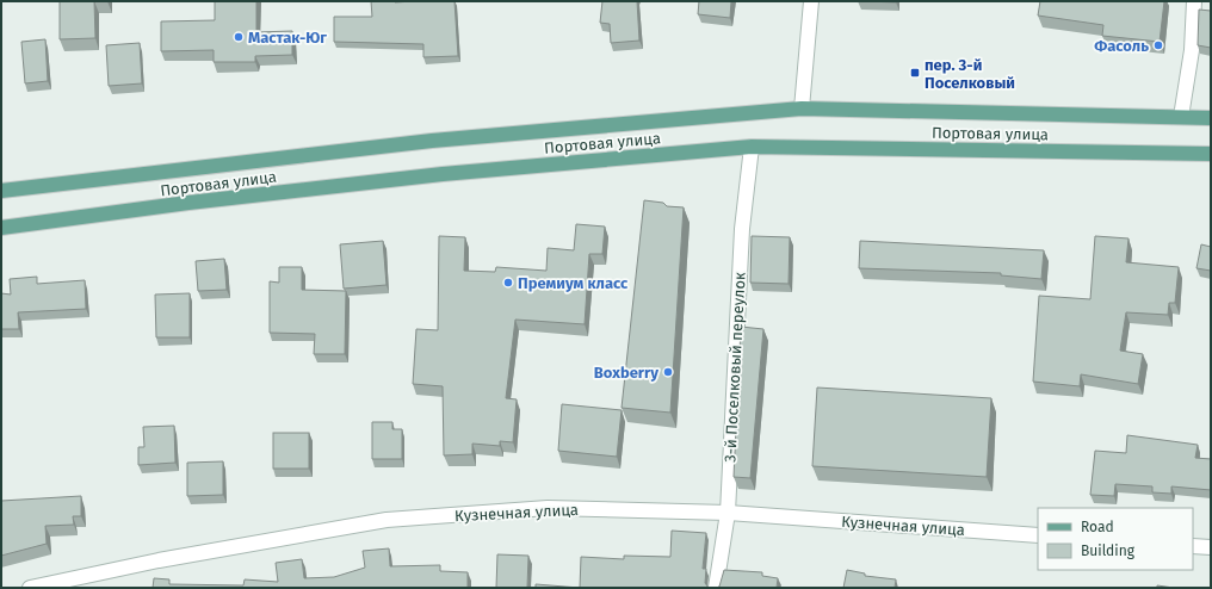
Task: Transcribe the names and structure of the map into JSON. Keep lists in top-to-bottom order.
{
  "streets": {
    "main road": ["Портовая улица"],
    "street": ["3-й Поселковый переулок", "Кузнечная улица"]
  },
  "crossings": [
    ["Портовая улица", "3-й Поселковый переулок"],
    ["3-й Поселковый переулок", "Кузнечная улица"]
  ],
  "places": {
    "other": [
      "Мастак-Юг",
      "Фасоль",
      "Премиум класс",
      "Boxberry"
    ],
    "transit": ["пер. 3-й Поселковый"]
  },
  "legend": ["Road", "Building"]
}
